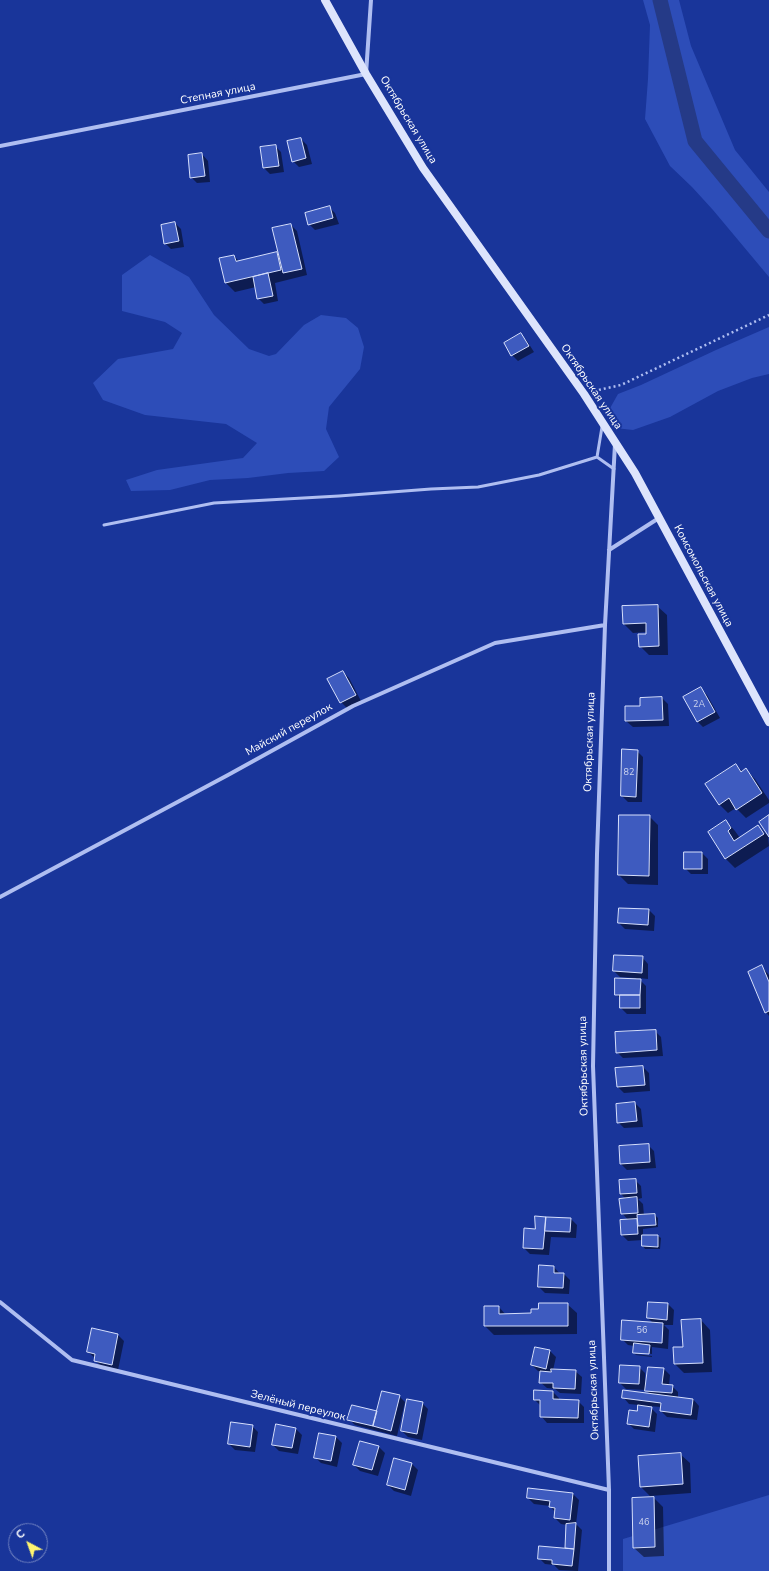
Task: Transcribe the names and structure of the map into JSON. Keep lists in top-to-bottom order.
{
  "streets": {
    "street": [
      "Степная улица",
      "Октябрьская улица",
      "Комсомольская улица",
      "Майский переулок",
      "Зелёный переулок"
    ]
  },
  "crossings": [
    ["Степная улица", "Октябрьская улица"],
    ["Октябрьская улица", "Комсомольская улица"],
    ["Октябрьская улица", "Майский переулок"],
    ["Октябрьская улица", "Зелёный переулок"]
  ],
  "house_numbers": [
    "2А",
    "82",
    "56",
    "46"
  ],
  "north": "top left"
}
